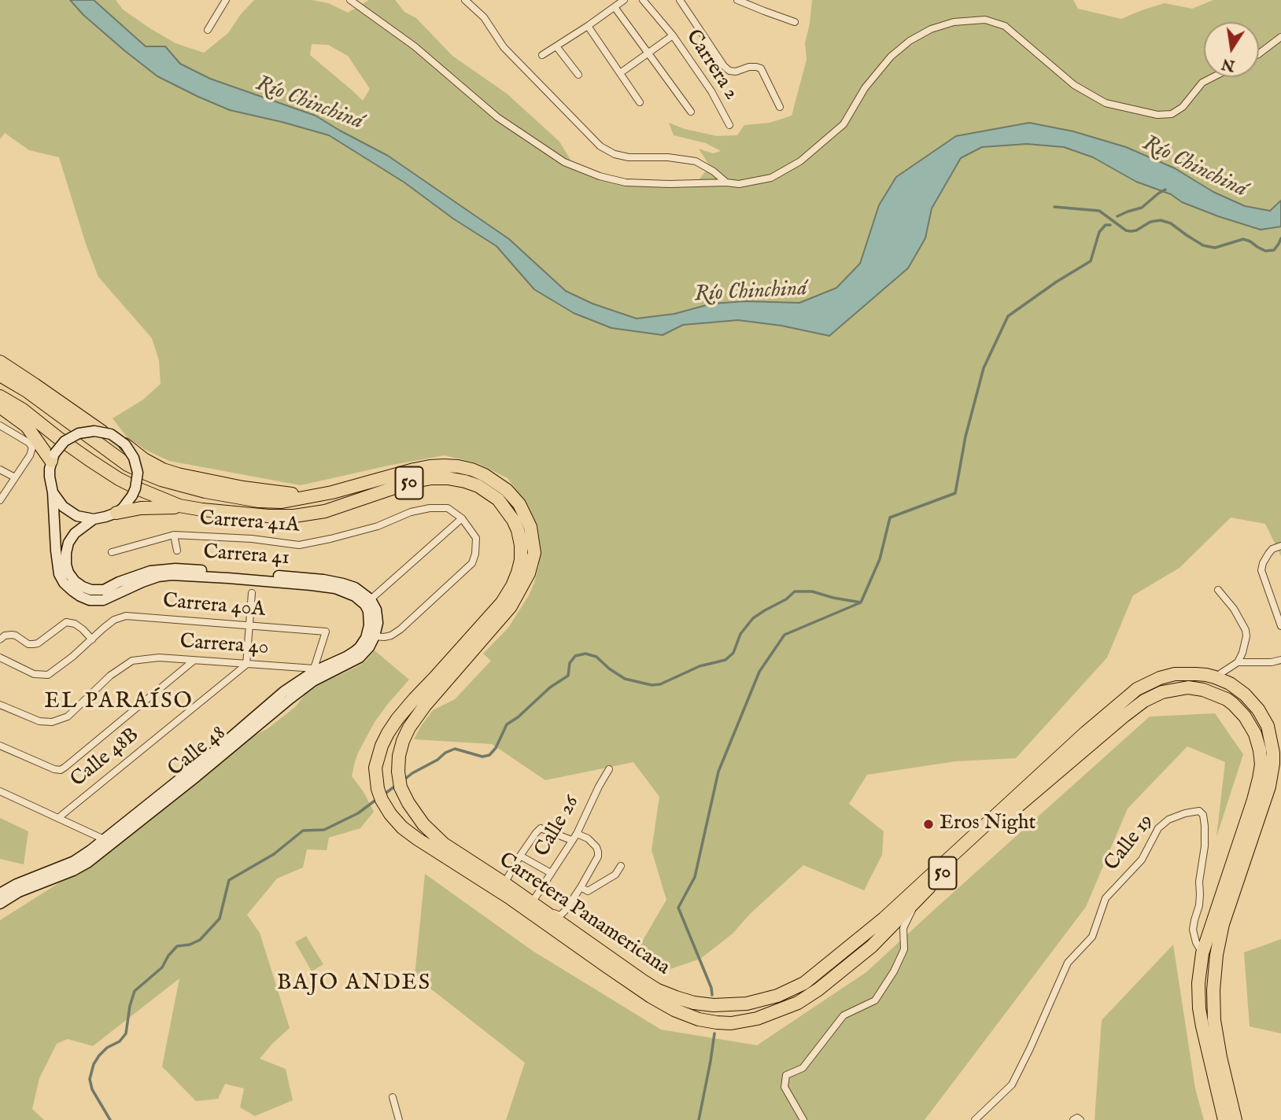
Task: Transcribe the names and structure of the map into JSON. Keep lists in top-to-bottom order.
{
  "streets": {
    "highway": ["50", "Carretera Panamericana"],
    "main road": ["Carrera 41", "Calle 48"],
    "street": [
      "Carrera 2",
      "Carrera 41A",
      "Carrera 40A",
      "Carrera 40",
      "Calle 48B",
      "Calle 26",
      "Calle 19"
    ]
  },
  "crossings": [
    ["Carrera 41", "Calle 48"],
    ["Carrera 40A", "Carrera 40"],
    ["Carrera 40A", "Calle 48"],
    ["Carrera 40", "Calle 48"],
    ["Carrera 40", "Calle 48B"],
    ["Calle 19", "Carretera Panamericana"]
  ],
  "districts": ["EL PARAÍSO", "BAJO ANDES"],
  "water": ["Río Chinchiná"],
  "places": ["Eros Night"],
  "north": "bottom"
}
